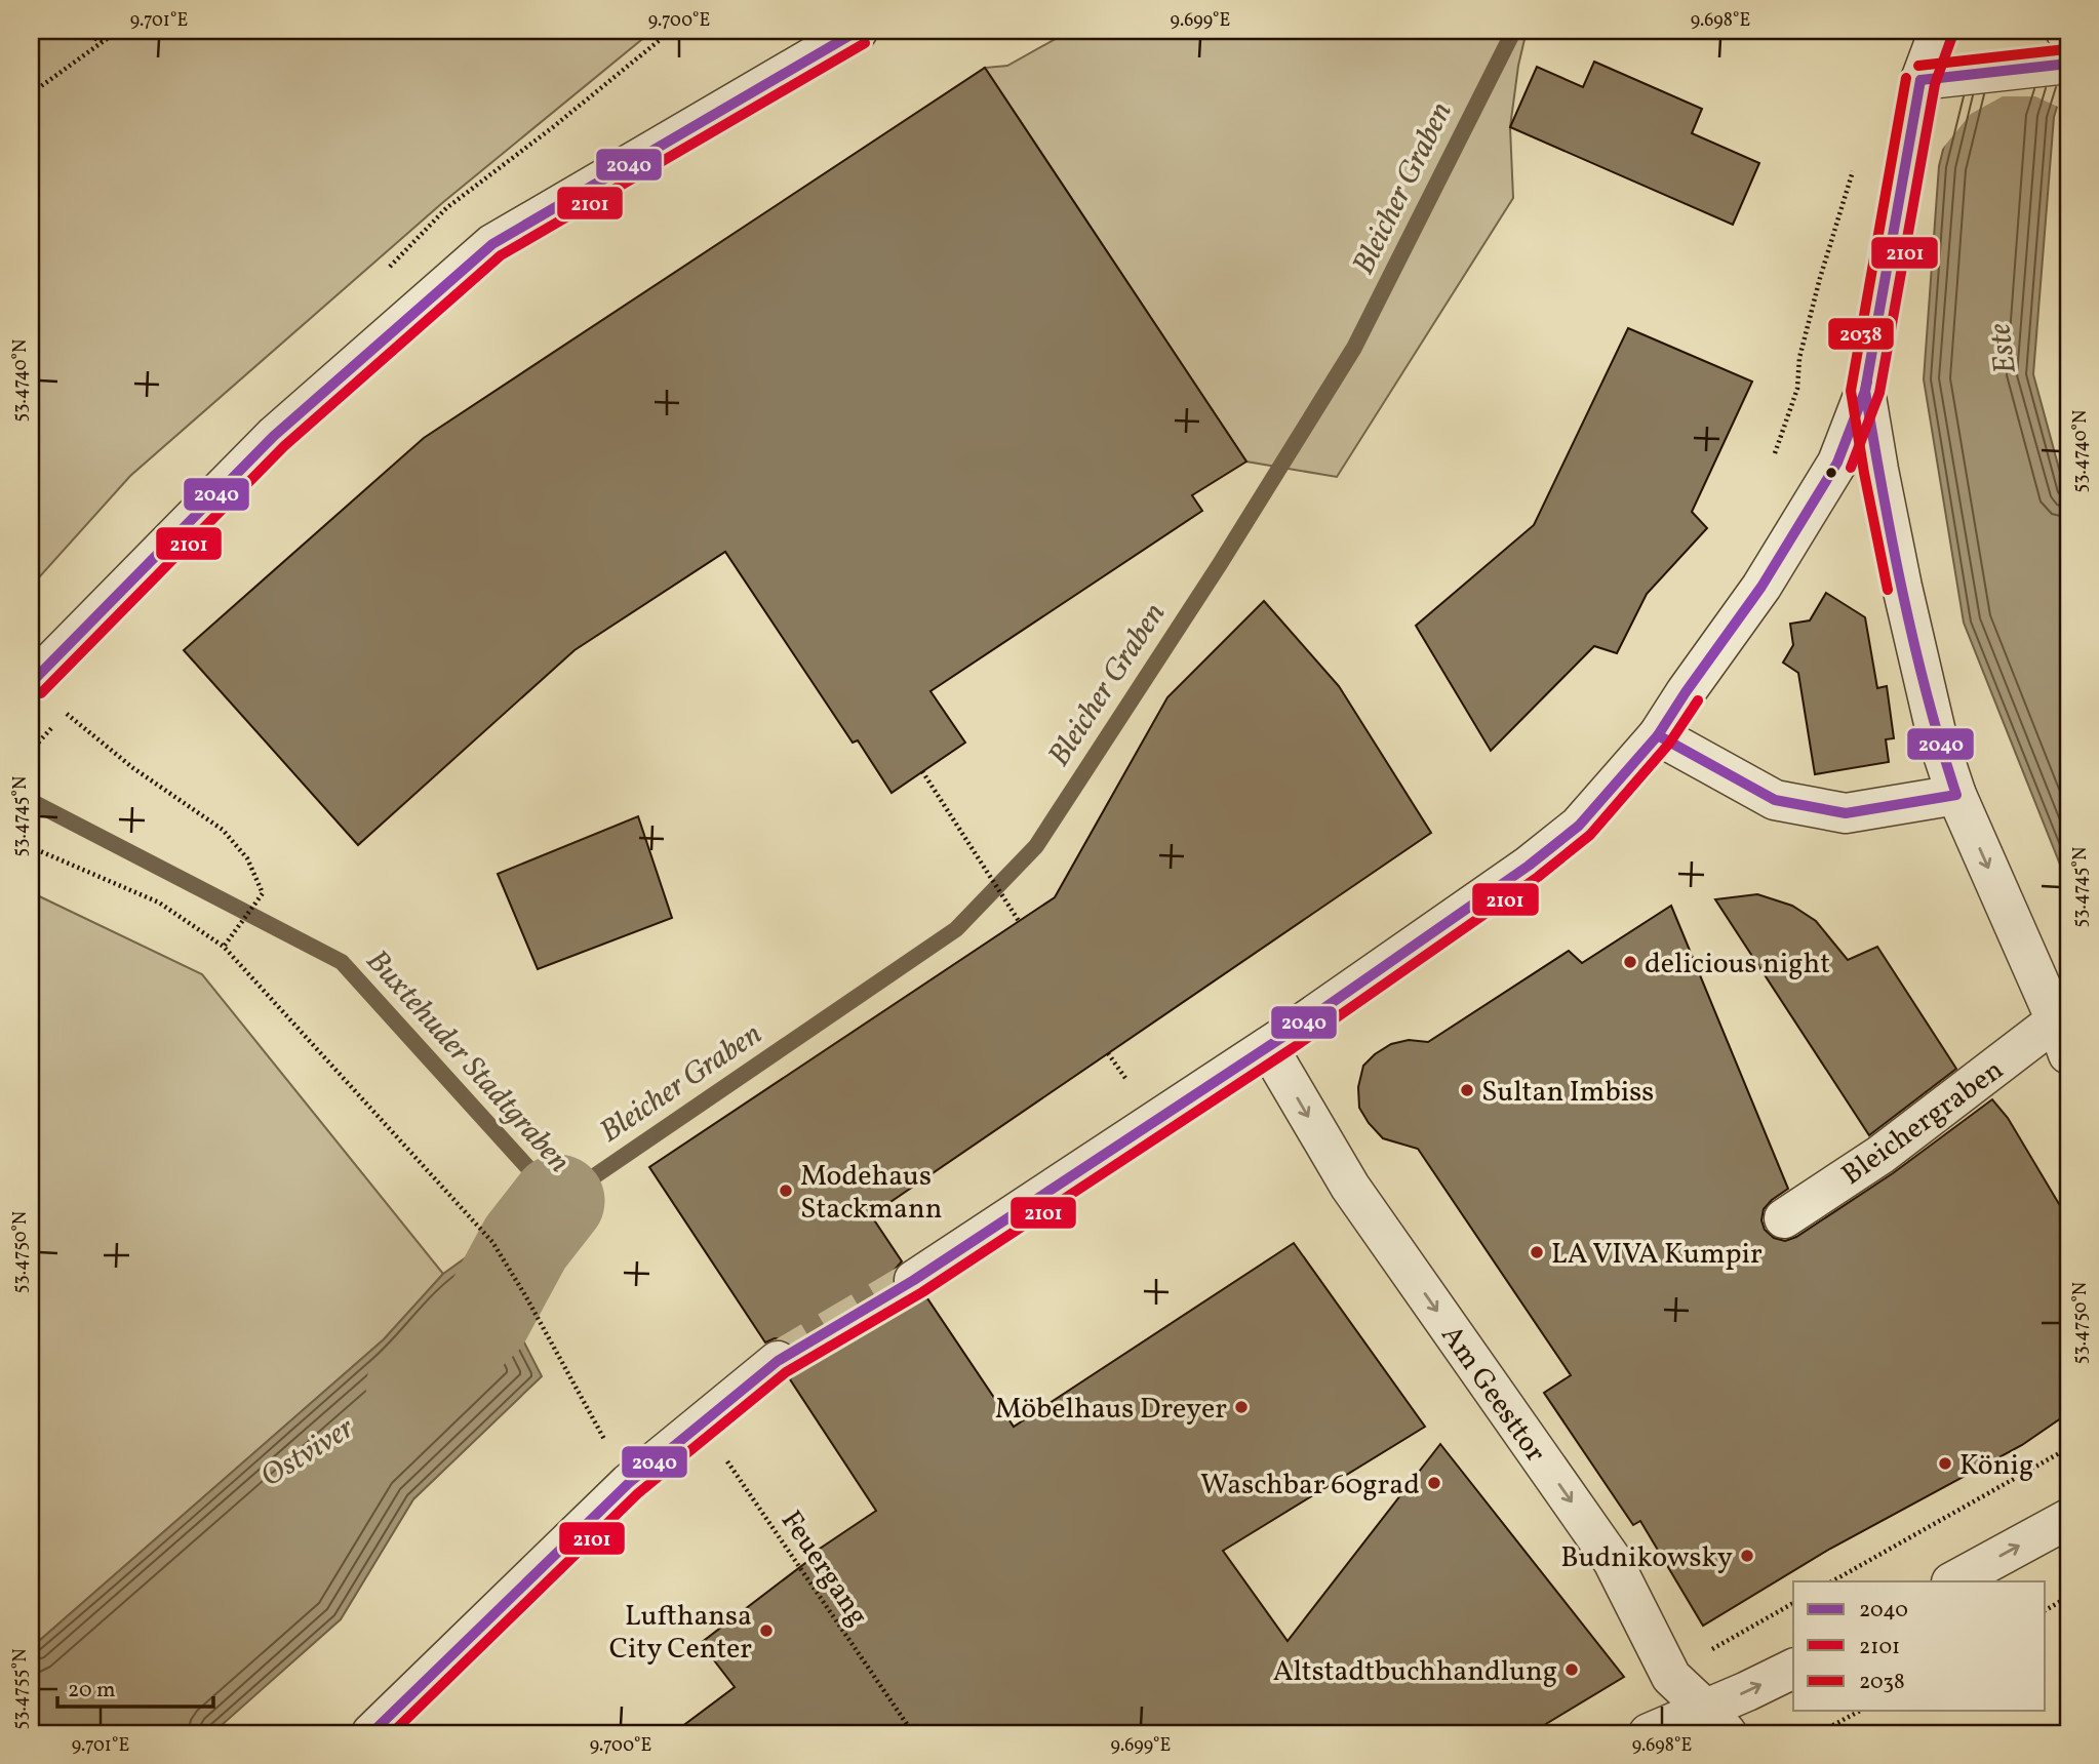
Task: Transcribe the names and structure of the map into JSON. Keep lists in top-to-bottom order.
{
  "streets": {
    "street": ["Bleichergraben", "Am Geesttor"],
    "path": ["Feuergang"]
  },
  "one_way": ["Am Geesttor"],
  "water": [
    "Bleicher Graben",
    "Este",
    "Buxtehuder Stadtgraben",
    "Ostviver"
  ],
  "places": [
    "delicious night",
    "Sultan Imbiss",
    "Modehaus Stackmann",
    "LA VIVA Kumpir",
    "Möbelhaus Dreyer",
    "König",
    "Waschbar 60grad",
    "Budnikowsky",
    "Lufthansa City Center",
    "Altstadtbuchhandlung"
  ],
  "lines": ["transit line 2040", "transit line 2101", "transit line 2038"],
  "legend": ["2040", "2101", "2038"],
  "scale_bar": "20 m",
  "coordinates": [
    "9.701°E",
    "9.700°E",
    "9.699°E",
    "9.698°E",
    "53.4740°N",
    "53.4745°N",
    "53.4750°N",
    "53.4755°N"
  ]
}
